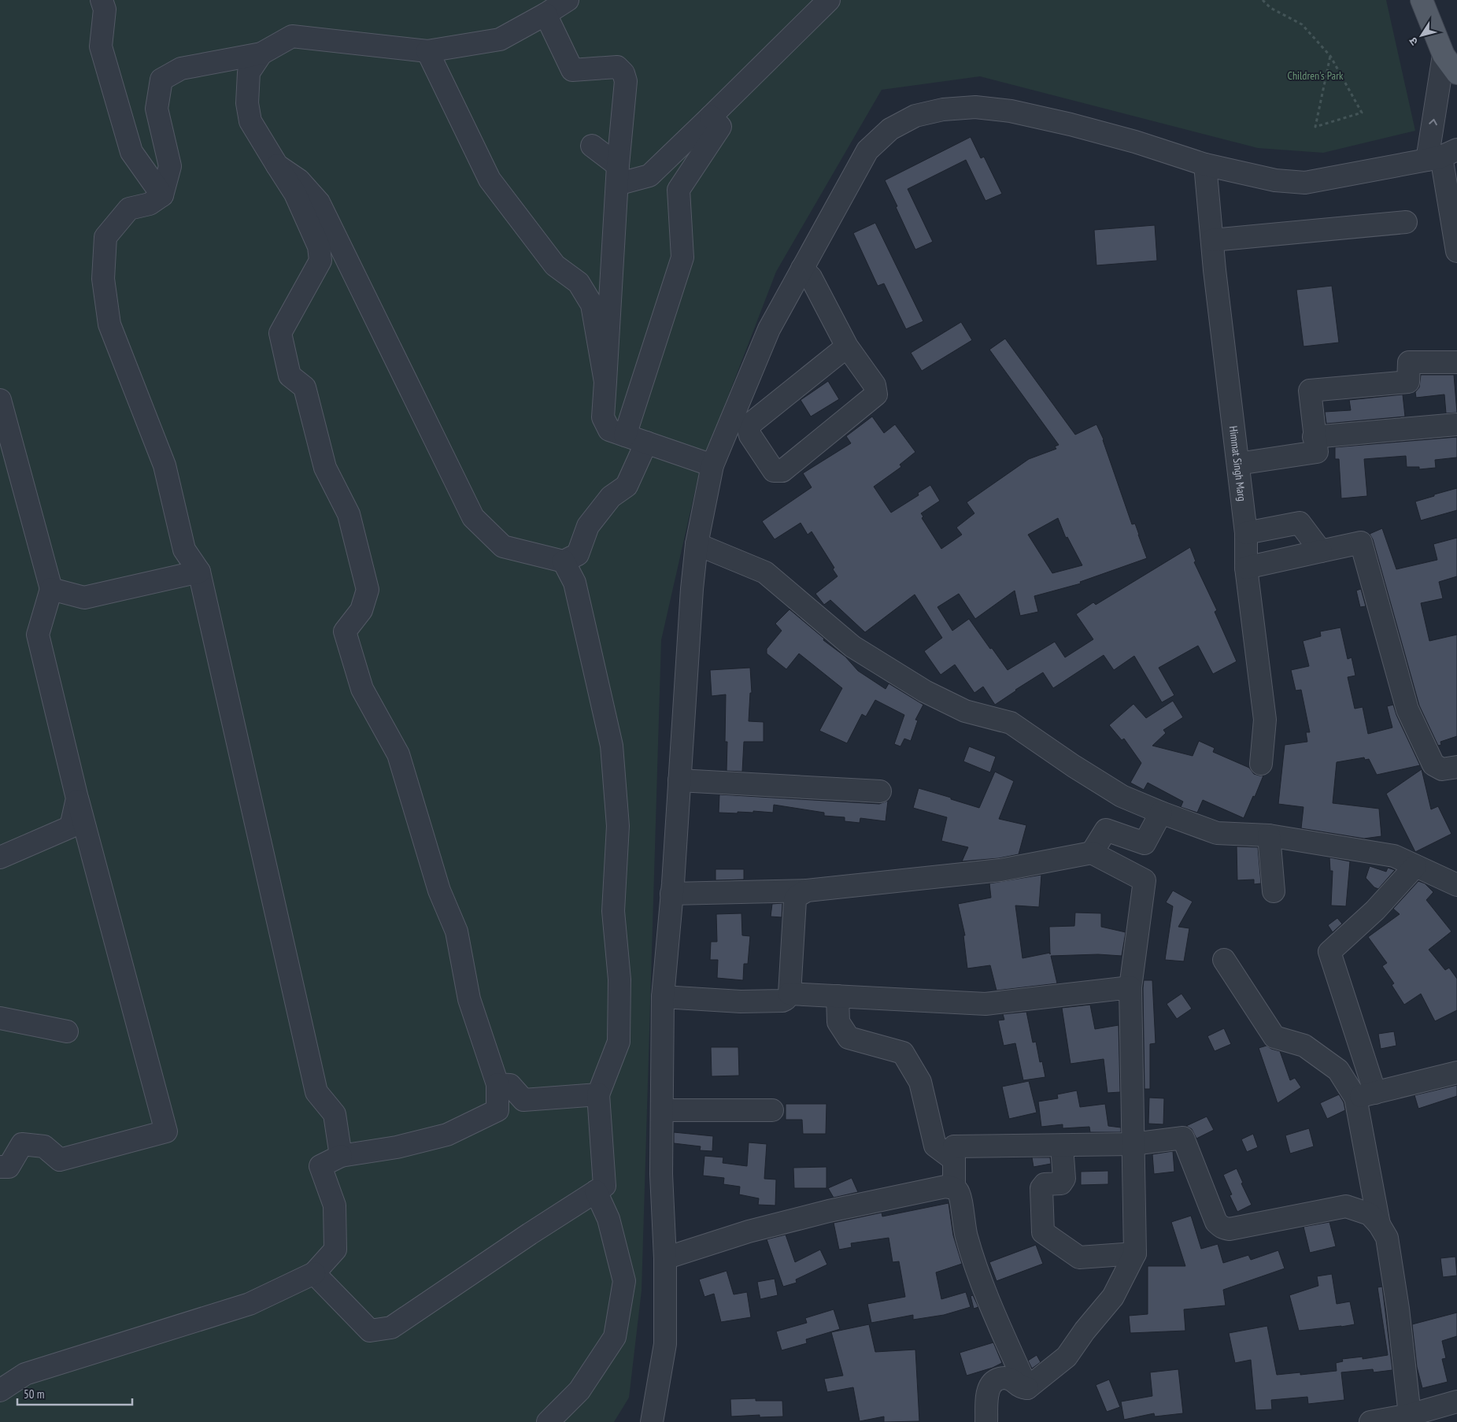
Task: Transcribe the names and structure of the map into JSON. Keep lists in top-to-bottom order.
{
  "streets": {
    "street": ["Himmat Singh Marg"]
  },
  "parks": ["Children's Park"],
  "scale_bar": "50 m",
  "north": "bottom left"
}
